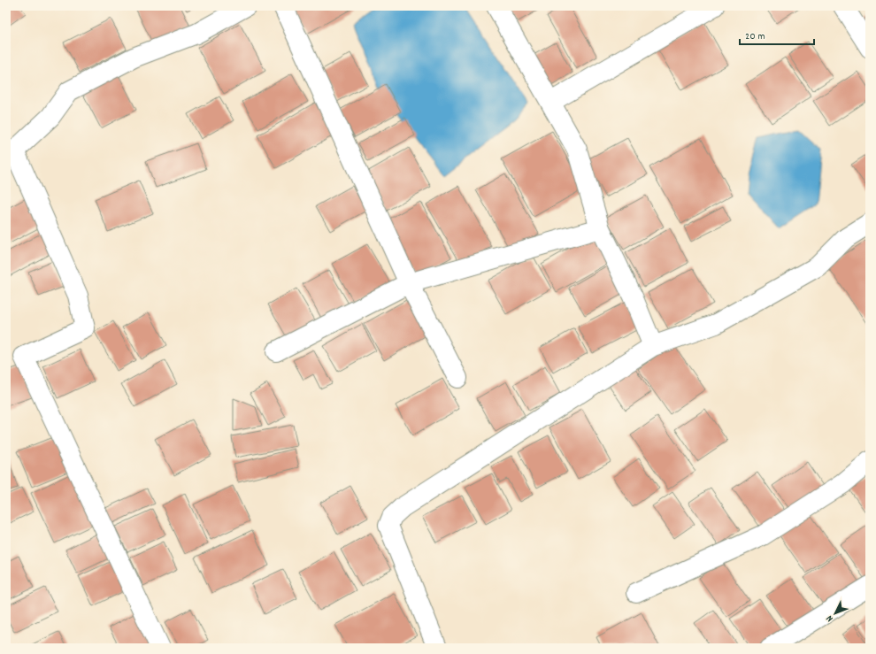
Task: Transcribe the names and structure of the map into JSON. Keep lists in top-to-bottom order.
{
  "scale_bar": "20 m",
  "north": "bottom left"
}
